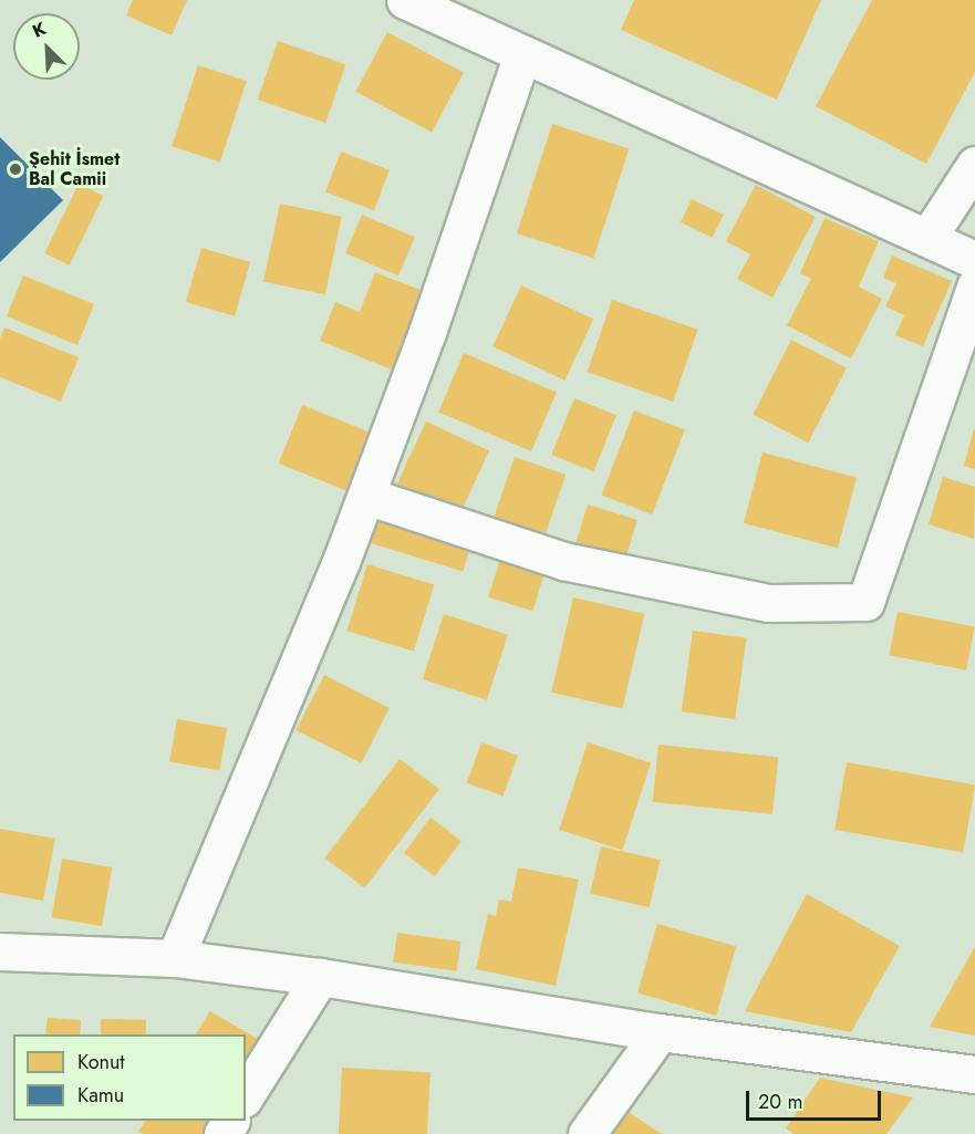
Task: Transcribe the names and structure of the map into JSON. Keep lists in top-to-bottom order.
{
  "places": ["Şehit İsmet Bal Camii"],
  "legend": ["Konut", "Kamu"],
  "scale_bar": "20 m",
  "north": "top left"
}
